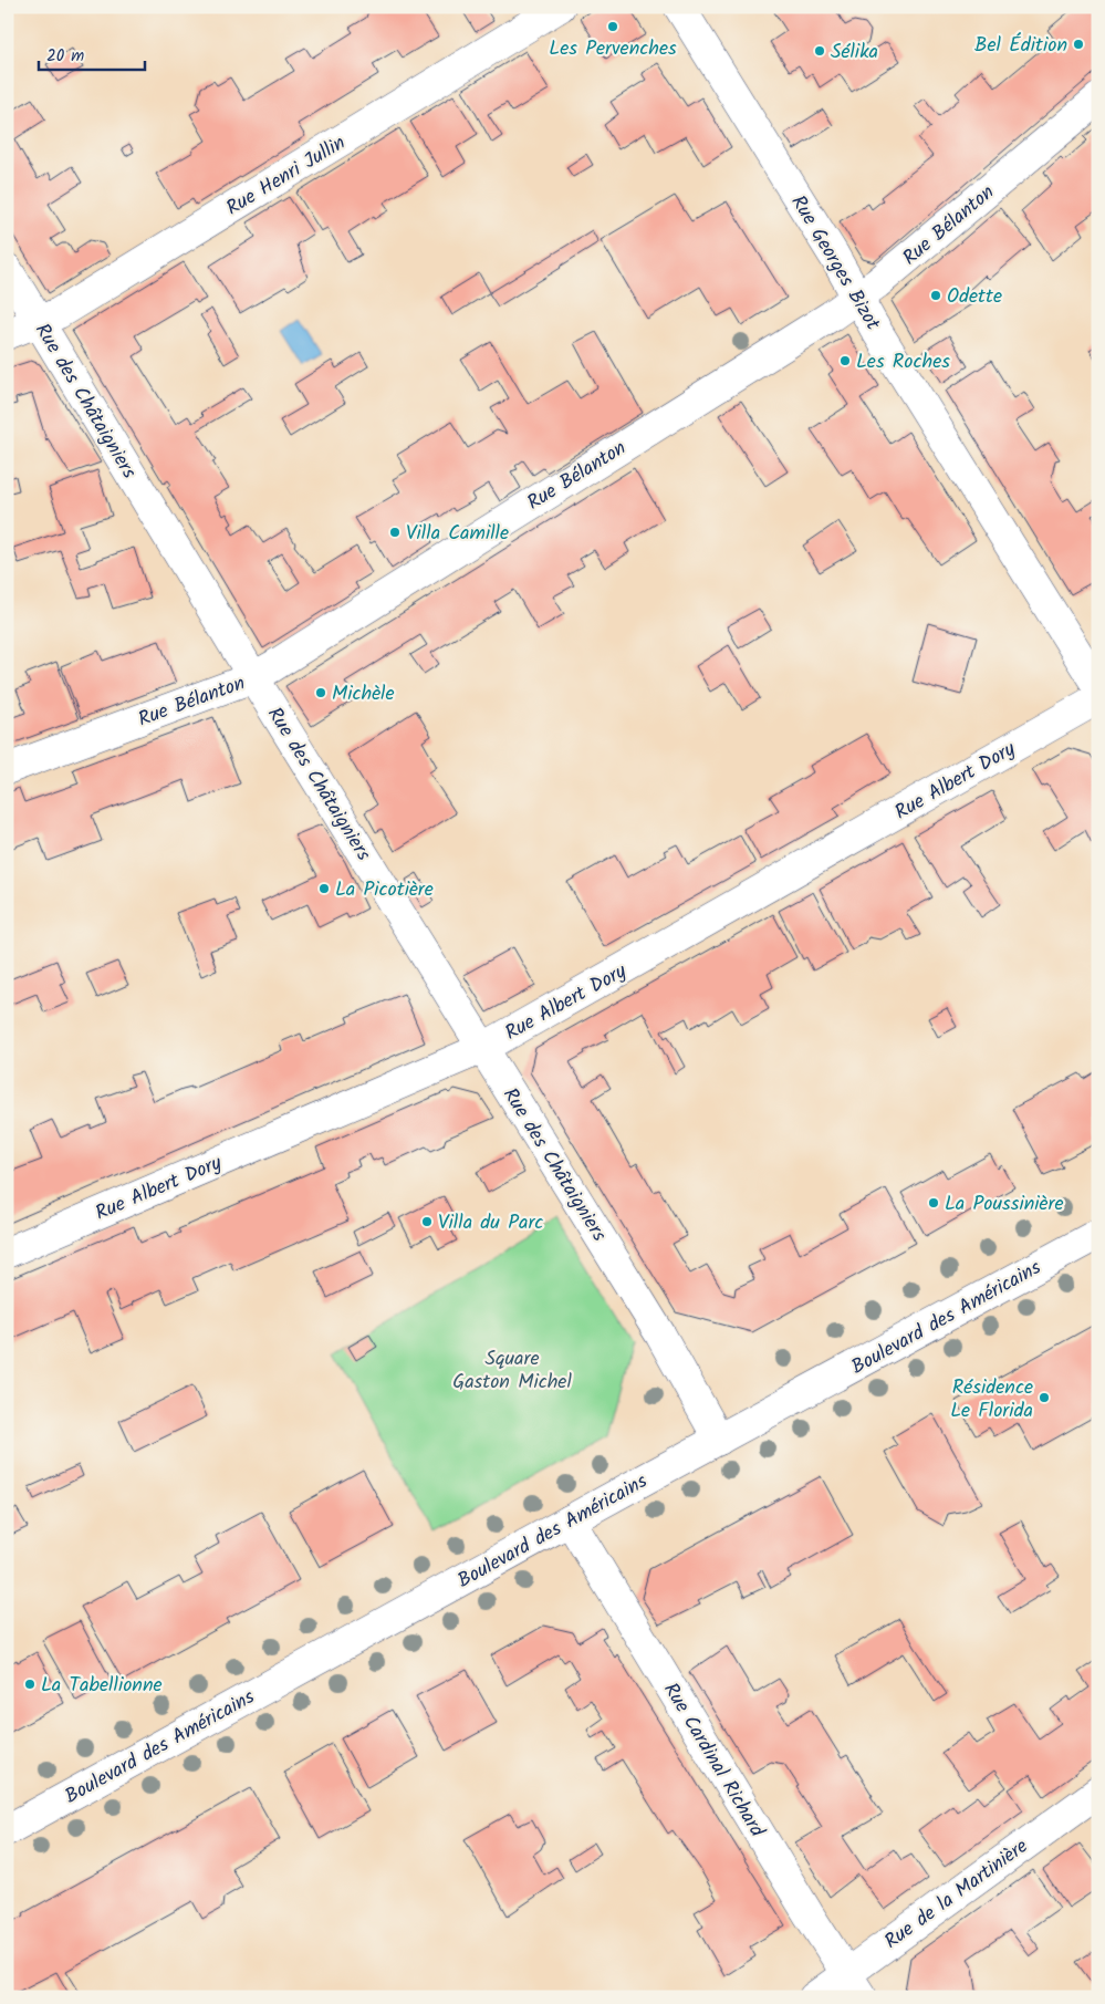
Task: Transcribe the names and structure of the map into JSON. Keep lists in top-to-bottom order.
{
  "streets": {
    "street": [
      "Rue Henri Jullin",
      "Rue Bélanton",
      "Rue Georges Bizot",
      "Rue des Châtaigniers",
      "Rue Albert Dory",
      "Boulevard des Américains",
      "Rue Cardinal Richard",
      "Rue de la Martinière"
    ]
  },
  "crossings": [
    ["Rue Henri Jullin", "Rue des Châtaigniers"],
    ["Rue Bélanton", "Rue Georges Bizot"],
    ["Rue Bélanton", "Rue des Châtaigniers"],
    ["Rue des Châtaigniers", "Rue Albert Dory"],
    ["Rue des Châtaigniers", "Boulevard des Américains"],
    ["Boulevard des Américains", "Rue Cardinal Richard"],
    ["Rue Cardinal Richard", "Rue de la Martinière"]
  ],
  "parks": ["Square Gaston Michel"],
  "places": [
    "Les Pervenches",
    "Bel Édition",
    "Sélika",
    "Odette",
    "Les Roches",
    "Villa Camille",
    "Michèle",
    "La Picotière",
    "La Poussinière",
    "Villa du Parc",
    "Résidence Le Florida",
    "La Tabellionne"
  ],
  "scale_bar": "20 m"
}
